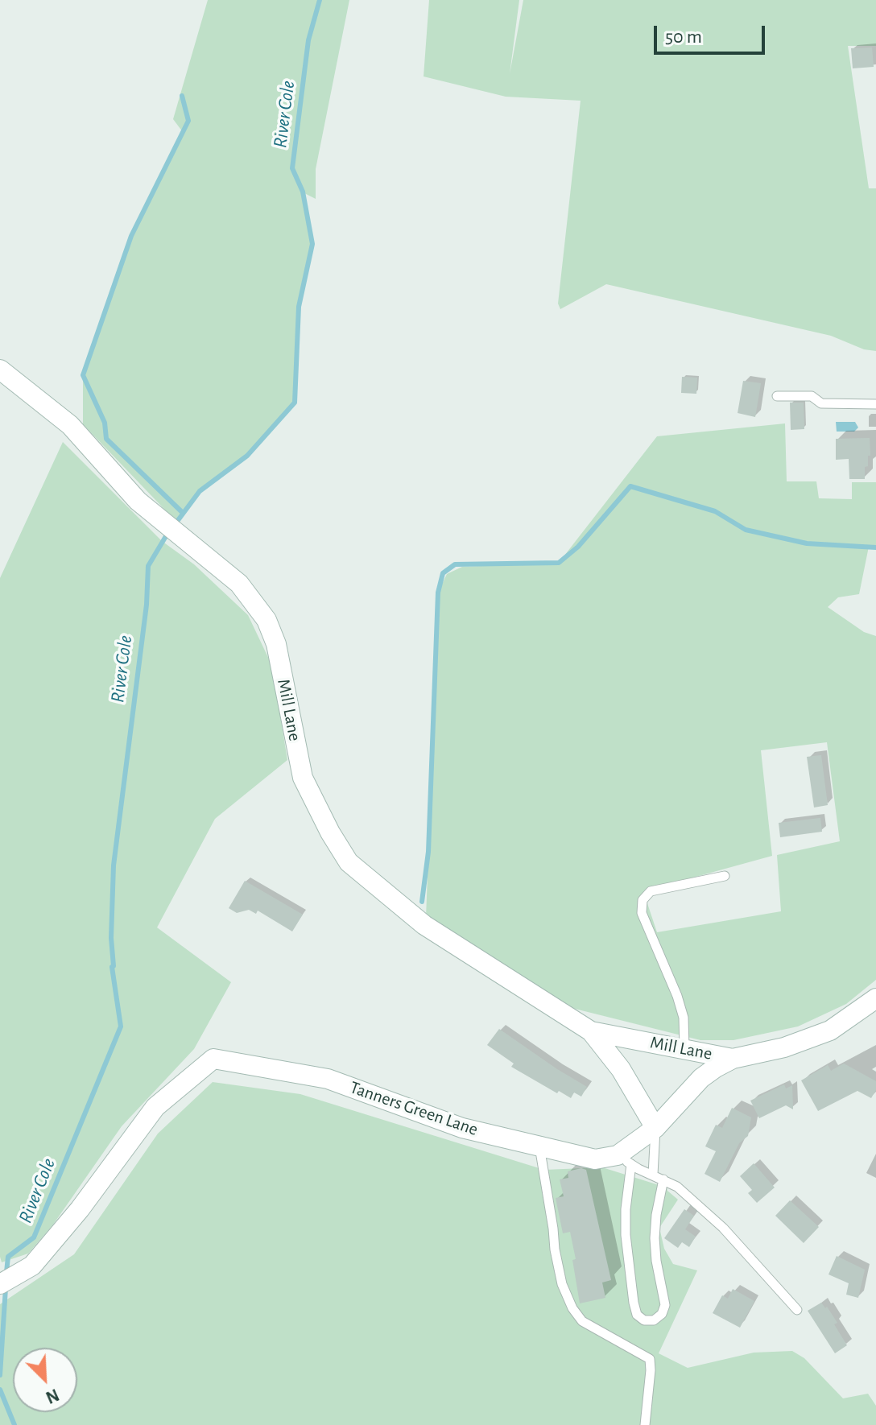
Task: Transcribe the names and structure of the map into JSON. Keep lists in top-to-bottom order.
{
  "streets": {
    "street": ["Mill Lane", "Tanners Green Lane"]
  },
  "water": ["River Cole"],
  "scale_bar": "50 m",
  "north": "bottom right"
}
